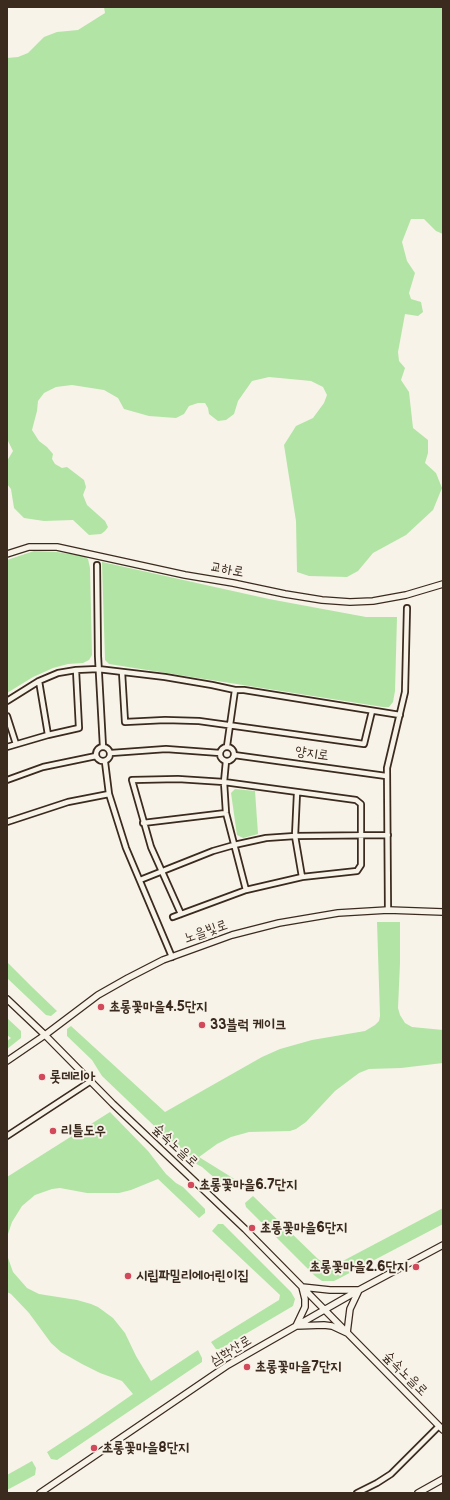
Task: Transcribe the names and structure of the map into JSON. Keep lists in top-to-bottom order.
{
  "streets": {
    "street": [
      "교하로",
      "양지로",
      "노을빛로",
      "숲속노을로",
      "심학산로"
    ]
  },
  "crossings": [
    ["노을빛로", "숲속노을로"],
    ["숲속노을로", "심학산로"]
  ],
  "places": [
    "초롱꽃마을4.5단지",
    "33블럭 케이크",
    "롯데리아",
    "리틀도우",
    "초롱꽃마을6.7단지",
    "초롱꽃마을6단지",
    "초롱꽃마을2.6단지",
    "시립파밀리에어린이집",
    "초롱꽃마을7단지",
    "초롱꽃마을8단지"
  ]
}
